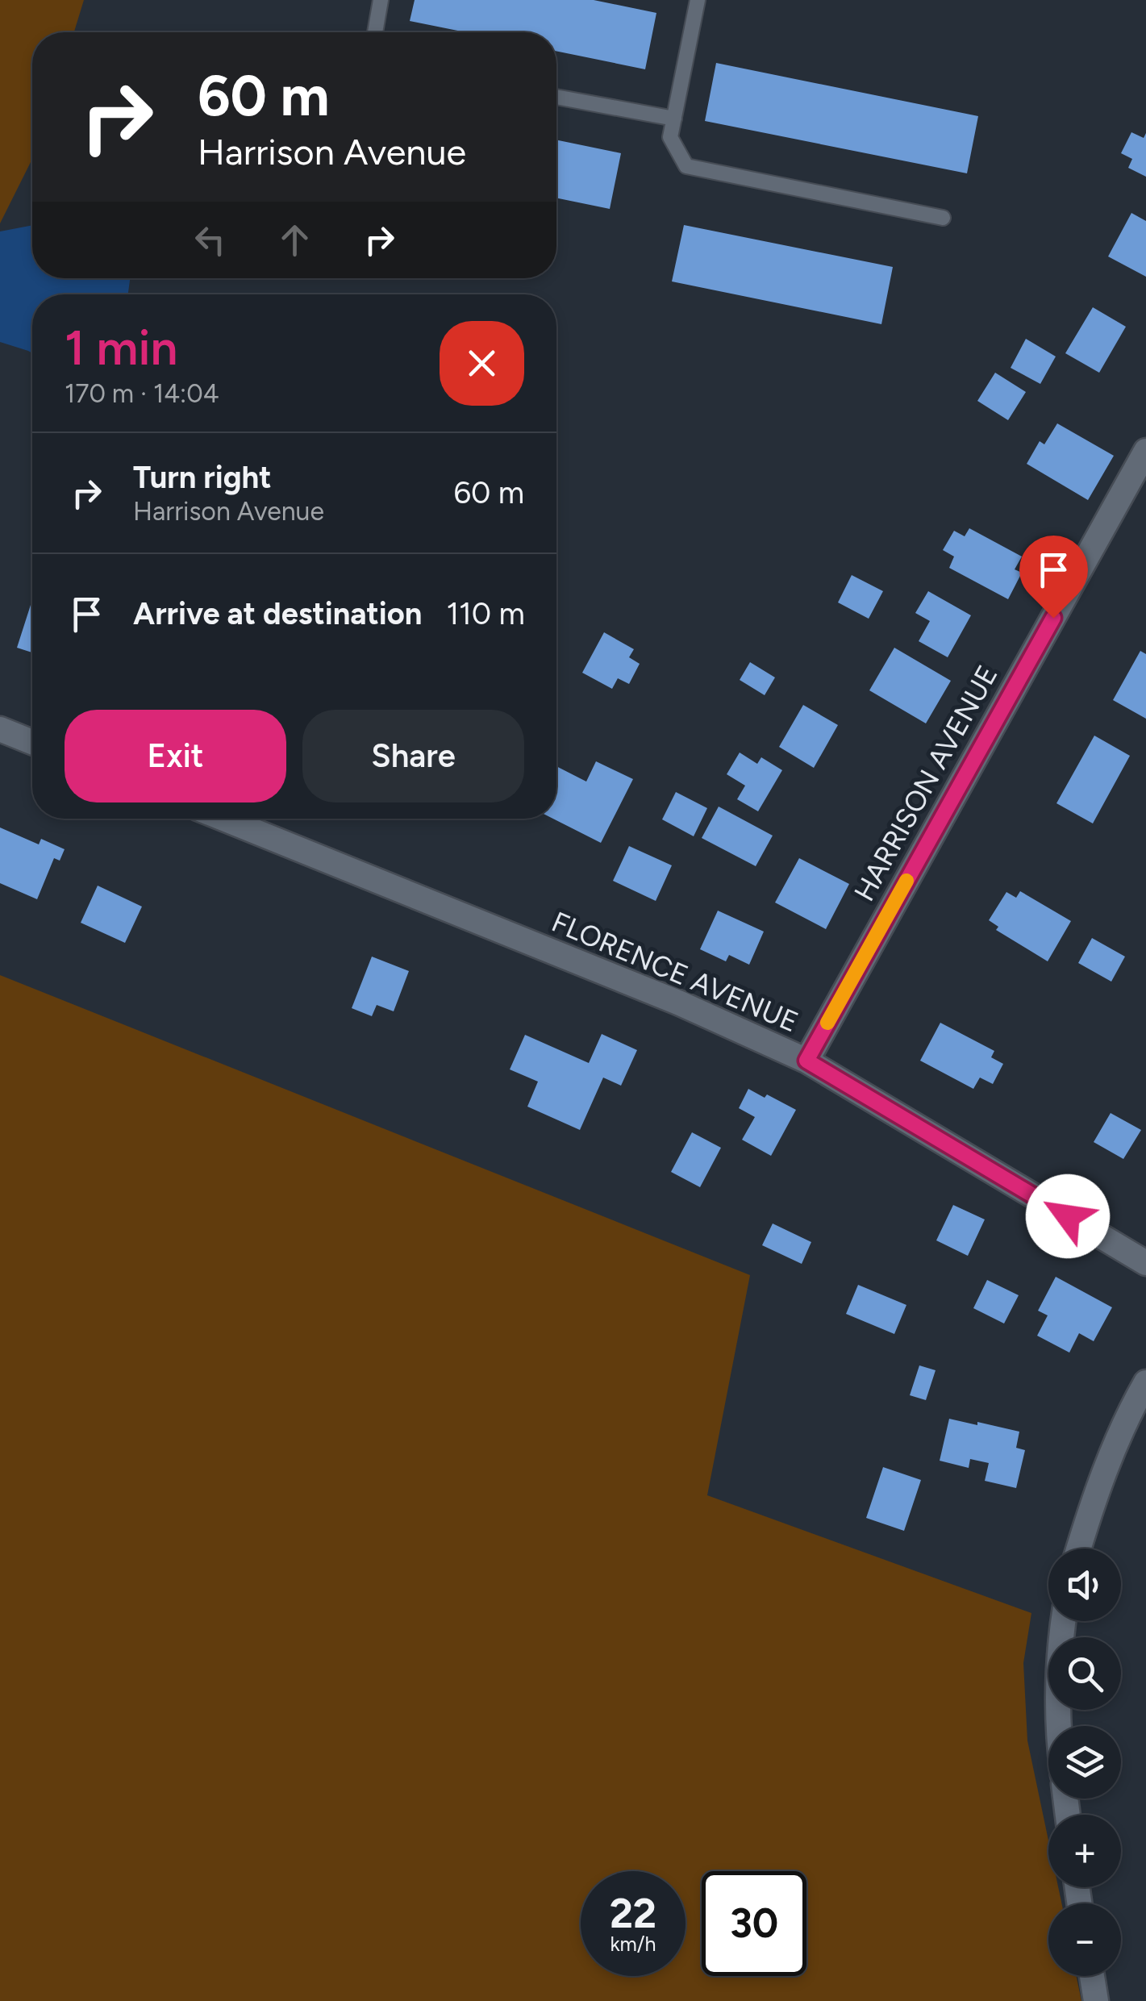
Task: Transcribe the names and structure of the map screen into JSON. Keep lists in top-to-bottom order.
{
  "streets": {
    "street": ["HARRISON AVENUE", "FLORENCE AVENUE"]
  },
  "crossings": [
    ["HARRISON AVENUE", "FLORENCE AVENUE"]
  ],
  "page": {
    "turn": ["60 m", "Harrison Avenue"],
    "heading": ["1 min", "170 m · 14:04"],
    "list": [
      {
        "name": "Turn right",
        "note": "Harrison Avenue",
        "value": "60 m"
      },
      {
        "name": "Arrive at destination",
        "value": "110 m"
      }
    ],
    "buttons": ["Exit", "Share"],
    "map_buttons": ["+", "−"],
    "speed": "22 km/h",
    "limit": "30"
  }
}
